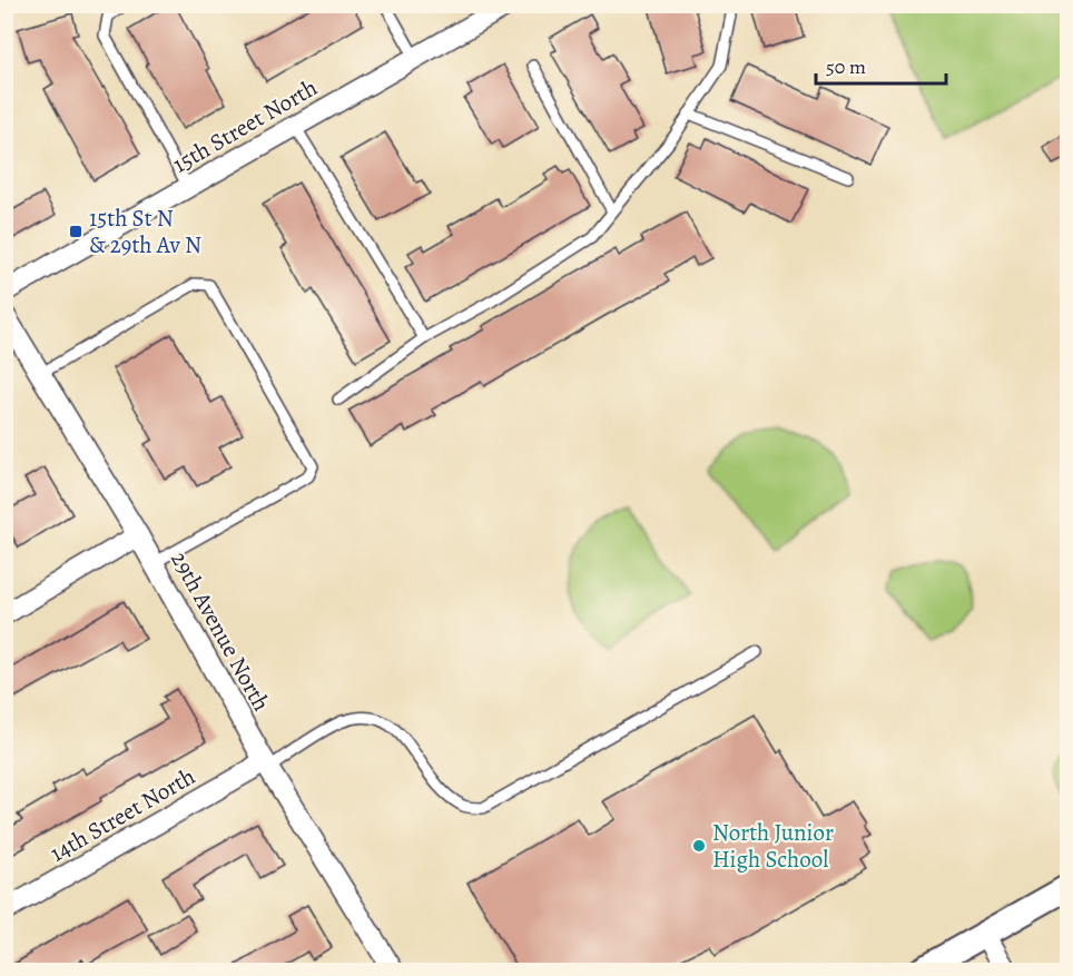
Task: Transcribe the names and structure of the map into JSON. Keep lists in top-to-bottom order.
{
  "streets": {
    "street": ["15th Street North", "29th Avenue North", "14th Street North"]
  },
  "crossings": [
    ["29th Avenue North", "14th Street North"]
  ],
  "places": {
    "transit": ["15th St N & 29th Av N"],
    "other": ["North Junior High School"]
  },
  "scale_bar": "50 m"
}
